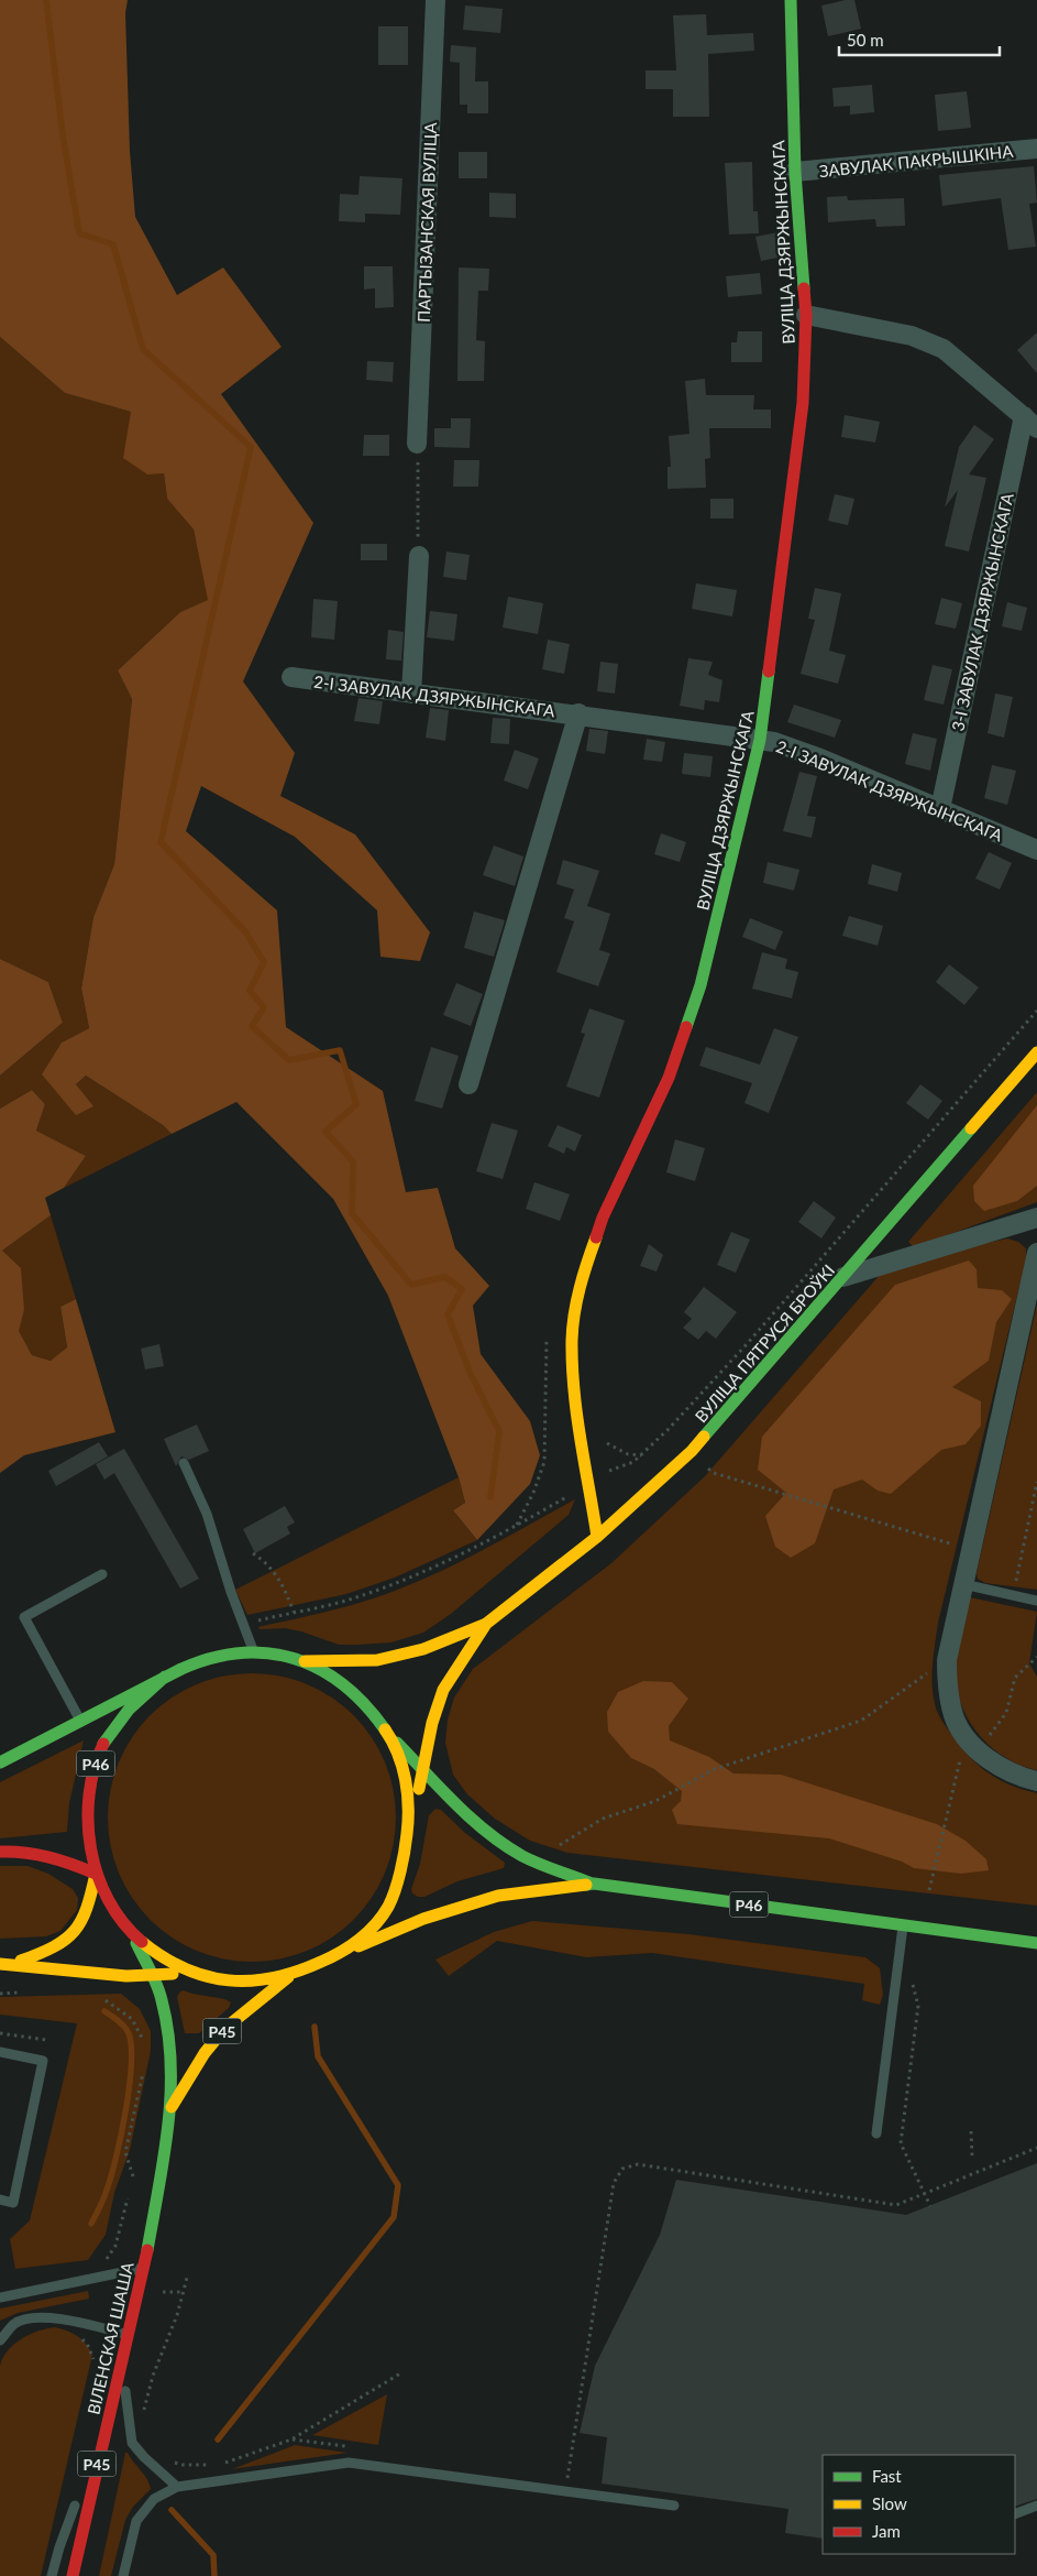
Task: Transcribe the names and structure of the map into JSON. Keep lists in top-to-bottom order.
{
  "streets": {
    "main road": [
      "ВУЛІЦА ДЗЯРЖЫНСКАГА",
      "ВУЛІЦА ПЯТРУСЯ БРОЎКІ",
      "Р46",
      "Р45",
      "ВІЛЕНСКАЯ ШАША"
    ],
    "street": [
      "ЗАВУЛАК ПАКРЫШКІНА",
      "ПАРТЫЗАНСКАЯ ВУЛІЦА",
      "3-І ЗАВУЛАК ДЗЯРЖЫНСКАГА",
      "2-І ЗАВУЛАК ДЗЯРЖЫНСКАГА"
    ]
  },
  "crossings": [
    ["ЗАВУЛАК ПАКРЫШКІНА", "ВУЛІЦА ДЗЯРЖЫНСКАГА"],
    ["ВУЛІЦА ДЗЯРЖЫНСКАГА", "2-І ЗАВУЛАК ДЗЯРЖЫНСКАГА"],
    ["ВУЛІЦА ДЗЯРЖЫНСКАГА", "ВУЛІЦА ПЯТРУСЯ БРОЎКІ"],
    ["3-І ЗАВУЛАК ДЗЯРЖЫНСКАГА", "2-І ЗАВУЛАК ДЗЯРЖЫНСКАГА"],
    ["ВУЛІЦА ПЯТРУСЯ БРОЎКІ", "Р46"],
    ["Р46", "Р45"],
    ["Р45", "ВІЛЕНСКАЯ ШАША"]
  ],
  "legend": ["Fast", "Slow", "Jam"],
  "scale_bar": "50 m"
}
